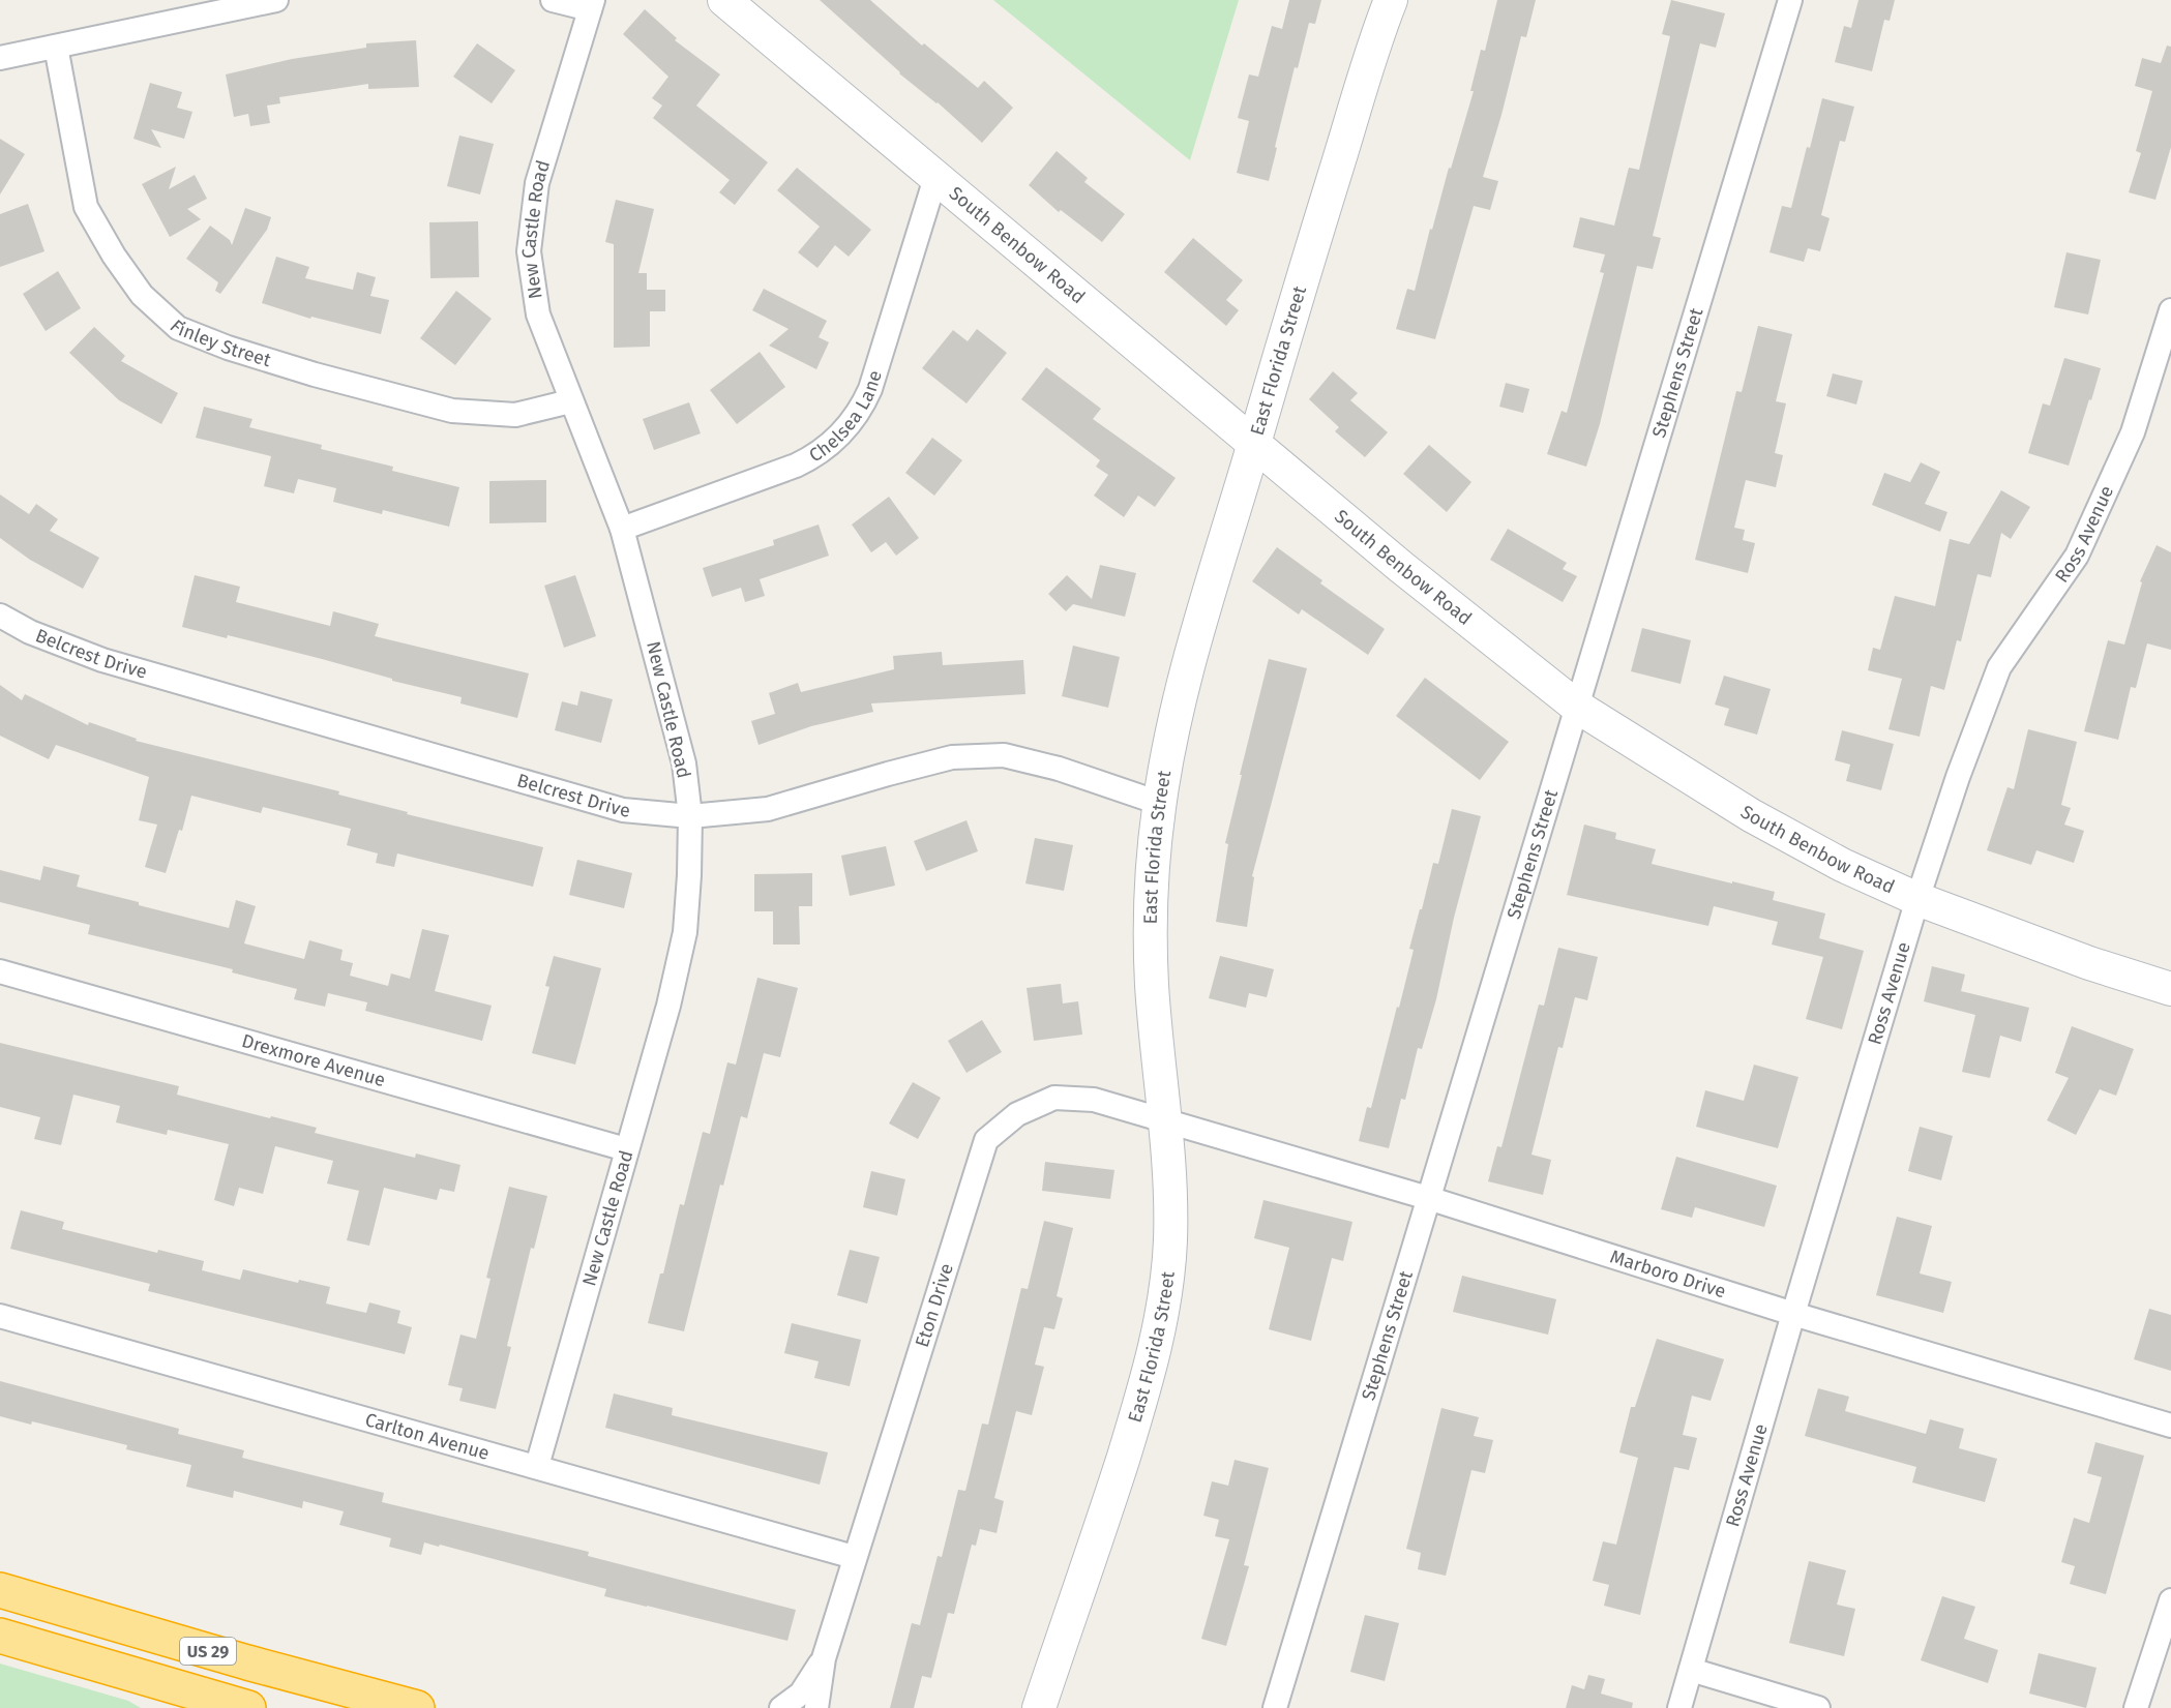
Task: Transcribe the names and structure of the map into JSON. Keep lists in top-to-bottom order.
{
  "streets": {
    "highway": ["US 29"],
    "main road": ["South Benbow Road", "East Florida Street"],
    "street": [
      "New Castle Road",
      "Finley Street",
      "Stephens Street",
      "Chelsea Lane",
      "Ross Avenue",
      "Belcrest Drive",
      "Drexmore Avenue",
      "Marboro Drive",
      "Eton Drive",
      "Carlton Avenue"
    ]
  },
  "crossings": [
    ["New Castle Road", "Finley Street"],
    ["New Castle Road", "Chelsea Lane"],
    ["New Castle Road", "Belcrest Drive"],
    ["New Castle Road", "Drexmore Avenue"],
    ["New Castle Road", "Carlton Avenue"],
    ["South Benbow Road", "East Florida Street"],
    ["South Benbow Road", "Stephens Street"],
    ["South Benbow Road", "Chelsea Lane"],
    ["South Benbow Road", "Ross Avenue"],
    ["East Florida Street", "Belcrest Drive"],
    ["East Florida Street", "Marboro Drive"],
    ["East Florida Street", "Eton Drive"],
    ["Stephens Street", "Marboro Drive"],
    ["Ross Avenue", "Marboro Drive"],
    ["Marboro Drive", "Eton Drive"],
    ["Eton Drive", "Carlton Avenue"]
  ]
}
